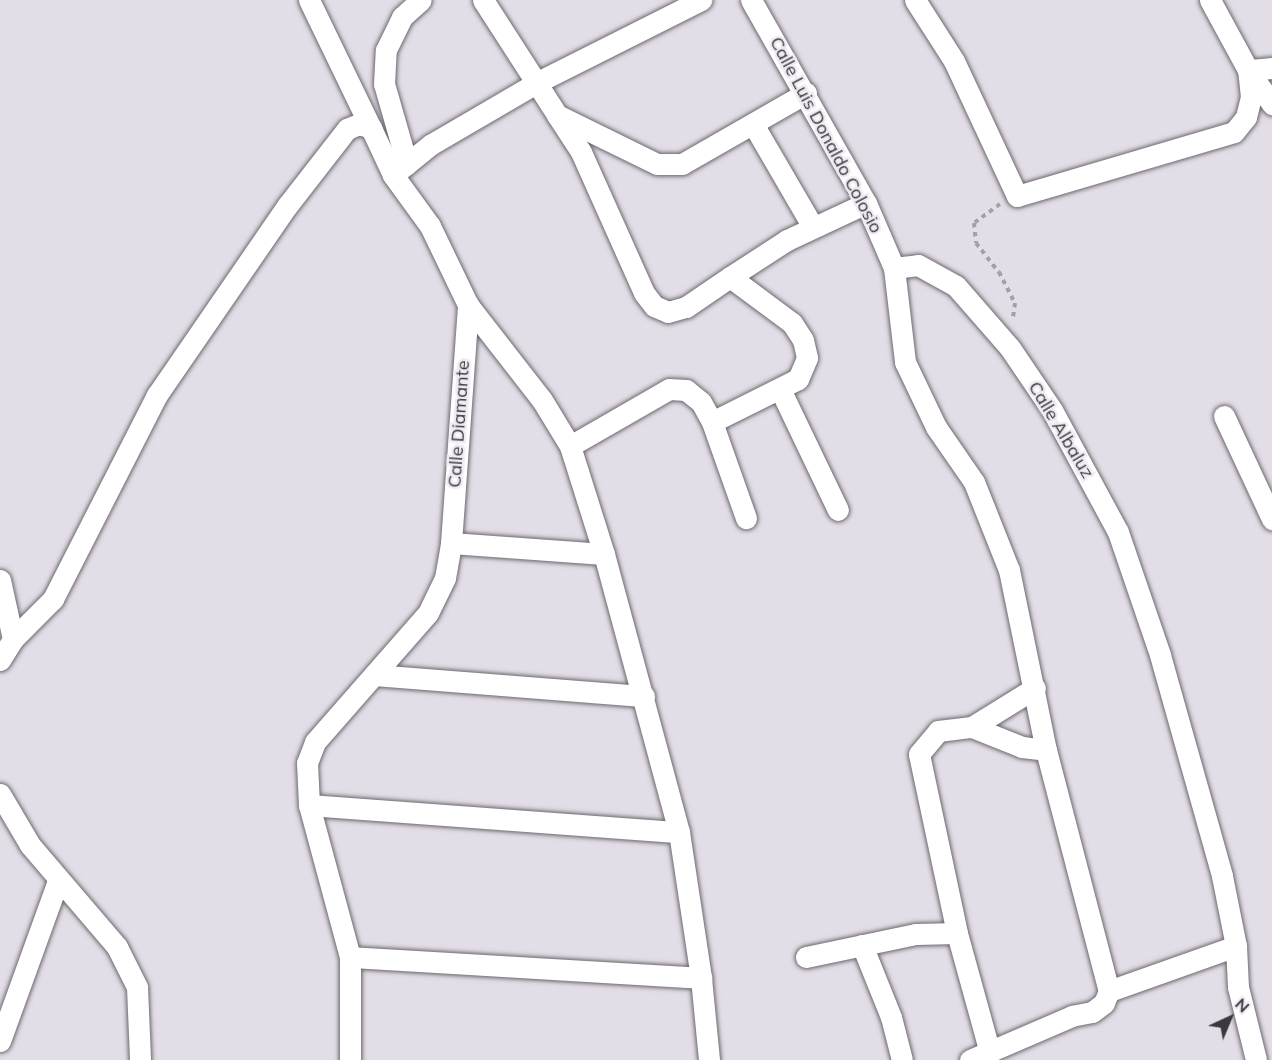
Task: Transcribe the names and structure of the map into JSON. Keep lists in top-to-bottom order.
{
  "streets": {
    "street": ["Calle Luis Donaldo Colosio", "Calle Diamante", "Calle Albaluz"]
  },
  "crossings": [
    ["Calle Luis Donaldo Colosio", "Calle Albaluz"]
  ],
  "north": "top right"
}
